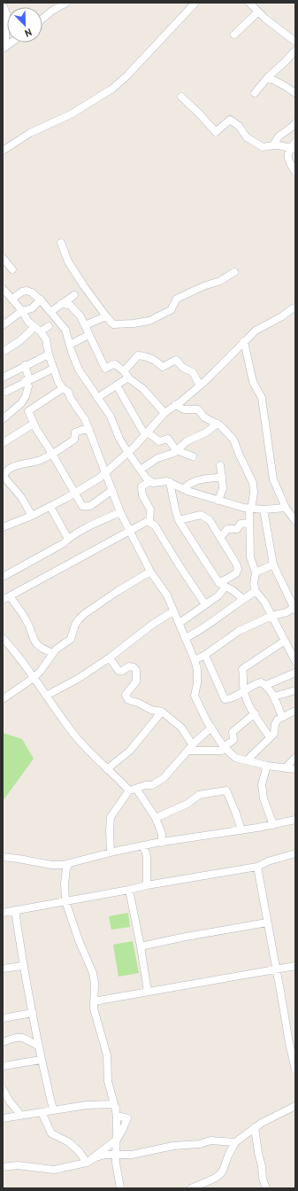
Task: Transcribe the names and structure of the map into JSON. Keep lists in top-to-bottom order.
{
  "north": "bottom right"
}
